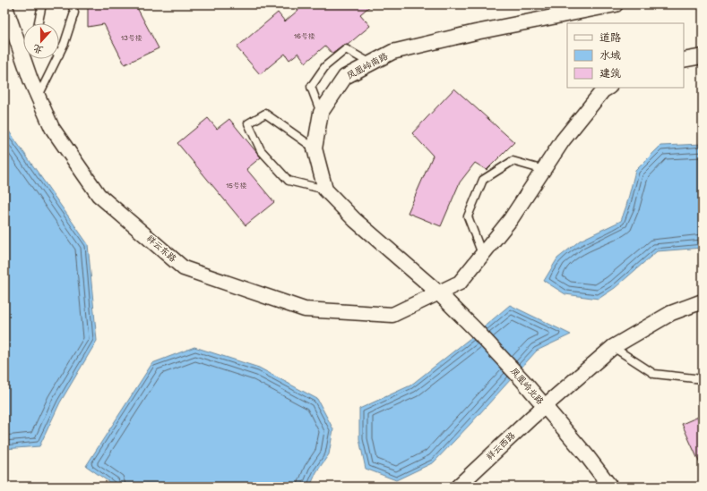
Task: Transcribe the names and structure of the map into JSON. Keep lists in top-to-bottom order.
{
  "streets": {
    "street": [
      "凤凰岭南路",
      "祥云东路",
      "凤凰岭北路",
      "祥云西路"
    ]
  },
  "crossings": [
    ["凤凰岭南路", "祥云东路"],
    ["凤凰岭南路", "凤凰岭北路"],
    ["祥云东路", "凤凰岭北路"],
    ["凤凰岭北路", "祥云西路"]
  ],
  "house_numbers": ["16号楼", "13号楼", "15号楼"],
  "legend": ["道路", "水域", "建筑"],
  "north": "bottom"
}
